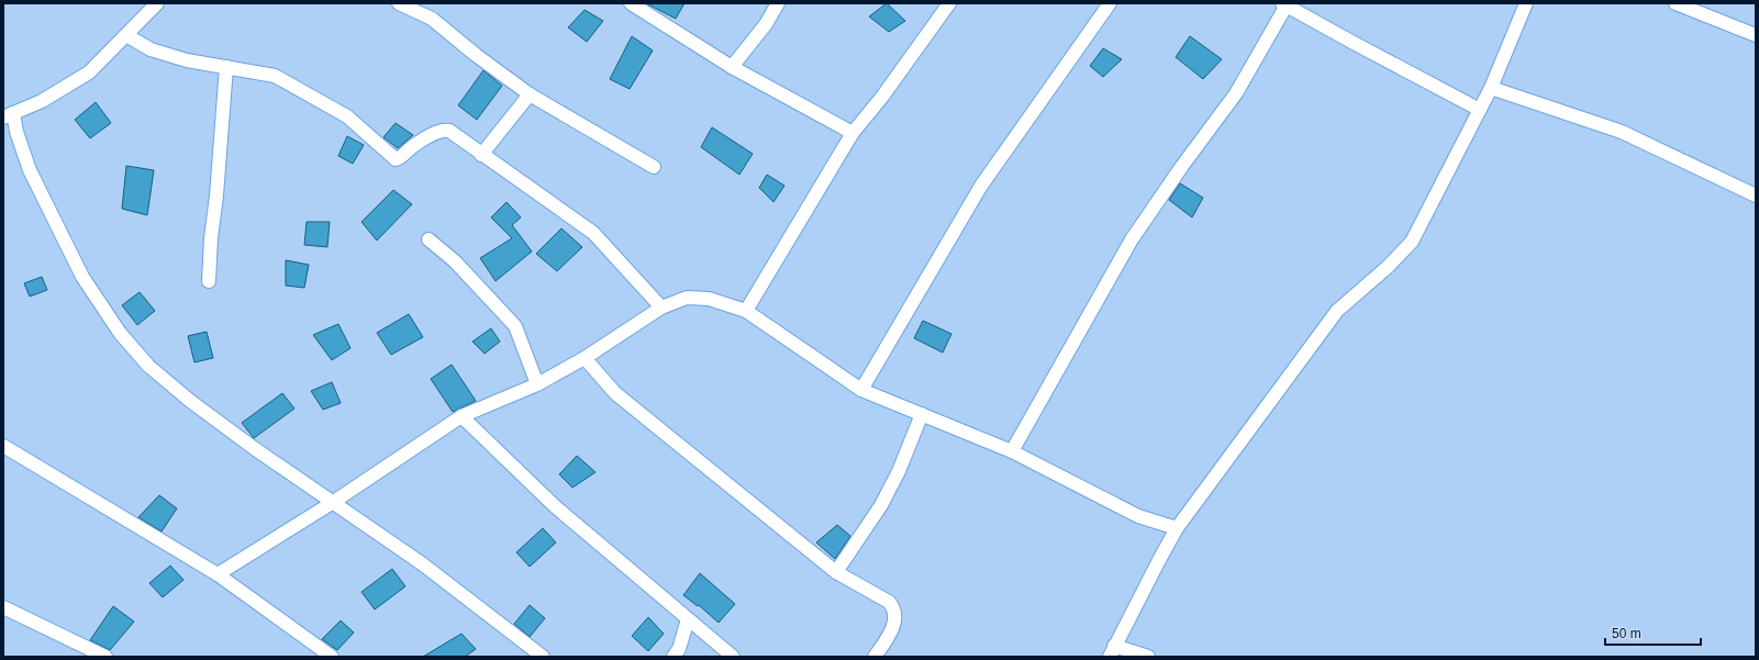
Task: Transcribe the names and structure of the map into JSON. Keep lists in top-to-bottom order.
{
  "scale_bar": "50 m"
}
